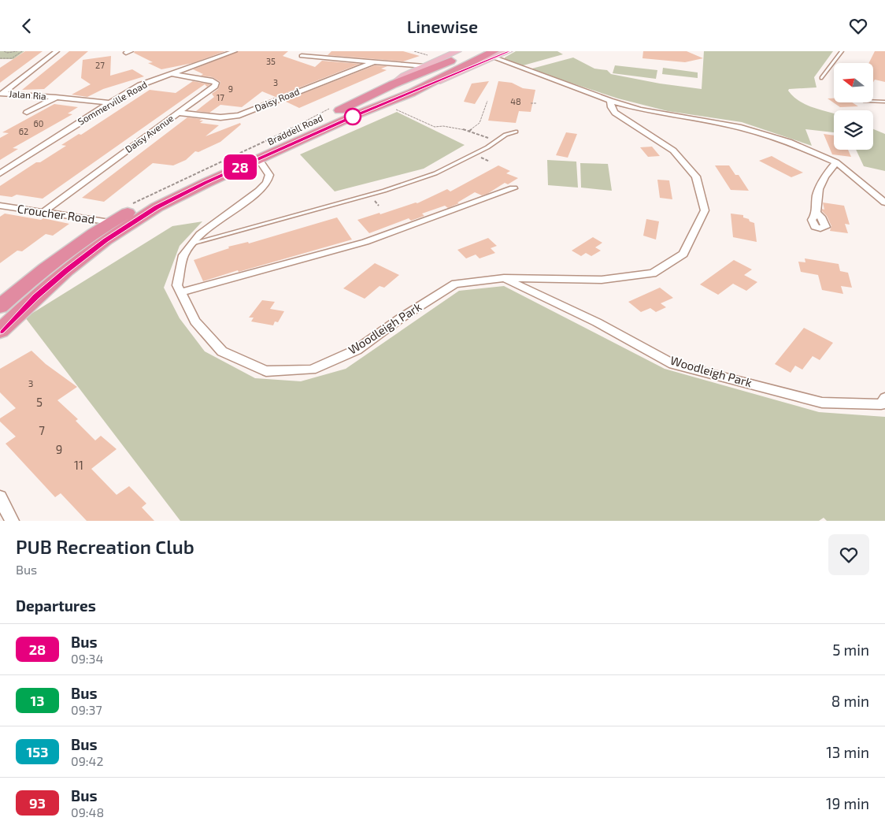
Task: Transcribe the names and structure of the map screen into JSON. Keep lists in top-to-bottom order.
{
  "streets": {
    "highway": ["Braddell Road"],
    "street": [
      "Jalan Ria",
      "Daisy Road",
      "Sommerville Road",
      "Daisy Avenue",
      "Croucher Road",
      "Woodleigh Park"
    ]
  },
  "crossings": [
    ["Jalan Ria", "Sommerville Road"],
    ["Daisy Road", "Braddell Road"],
    ["Daisy Road", "Daisy Avenue"],
    ["Sommerville Road", "Daisy Avenue"],
    ["Braddell Road", "Croucher Road"],
    ["Braddell Road", "Woodleigh Park"],
    ["Daisy Avenue", "Croucher Road"]
  ],
  "lines": ["bus line 28"],
  "house_numbers": [
    "35",
    "27",
    "3",
    "9",
    "17",
    "48",
    "60",
    "62",
    "3",
    "5",
    "7",
    "9",
    "11"
  ],
  "north": "left",
  "page": {
    "header": "Linewise",
    "on_map": "28",
    "heading": [
      ["PUB Recreation Club", "Bus"],
      "Departures"
    ],
    "list": [
      {
        "mark": "28",
        "name": "Bus",
        "note": "09:34",
        "value": "5 min"
      },
      {
        "mark": "13",
        "name": "Bus",
        "note": "09:37",
        "value": "8 min"
      },
      {
        "mark": "153",
        "name": "Bus",
        "note": "09:42",
        "value": "13 min"
      },
      {
        "mark": "93",
        "name": "Bus",
        "note": "09:48",
        "value": "19 min"
      }
    ]
  }
}
